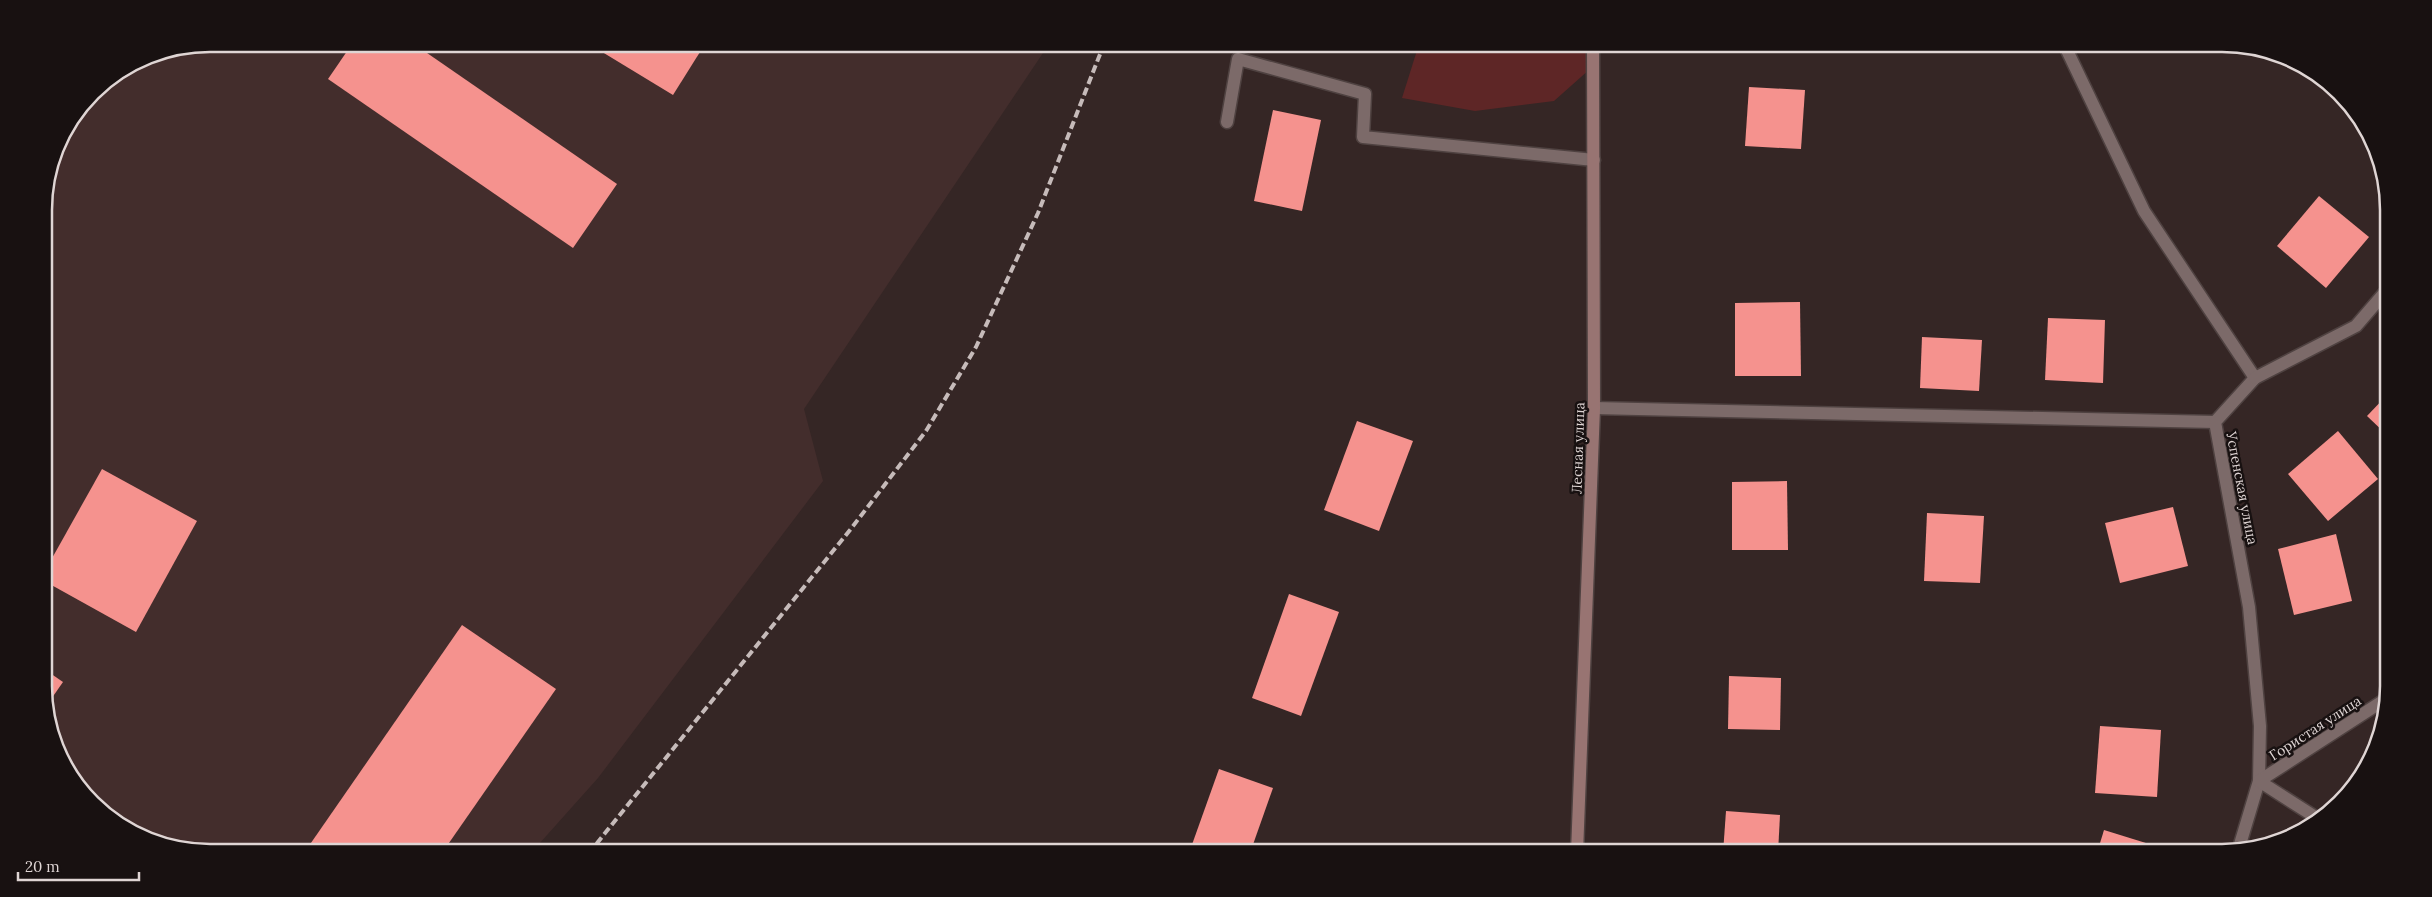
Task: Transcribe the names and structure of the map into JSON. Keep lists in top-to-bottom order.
{
  "streets": {
    "main road": ["Лесная улица"],
    "street": ["Успенская улица", "Гористая улица"]
  },
  "crossings": [
    ["Успенская улица", "Гористая улица"]
  ],
  "scale_bar": "20 m"
}
